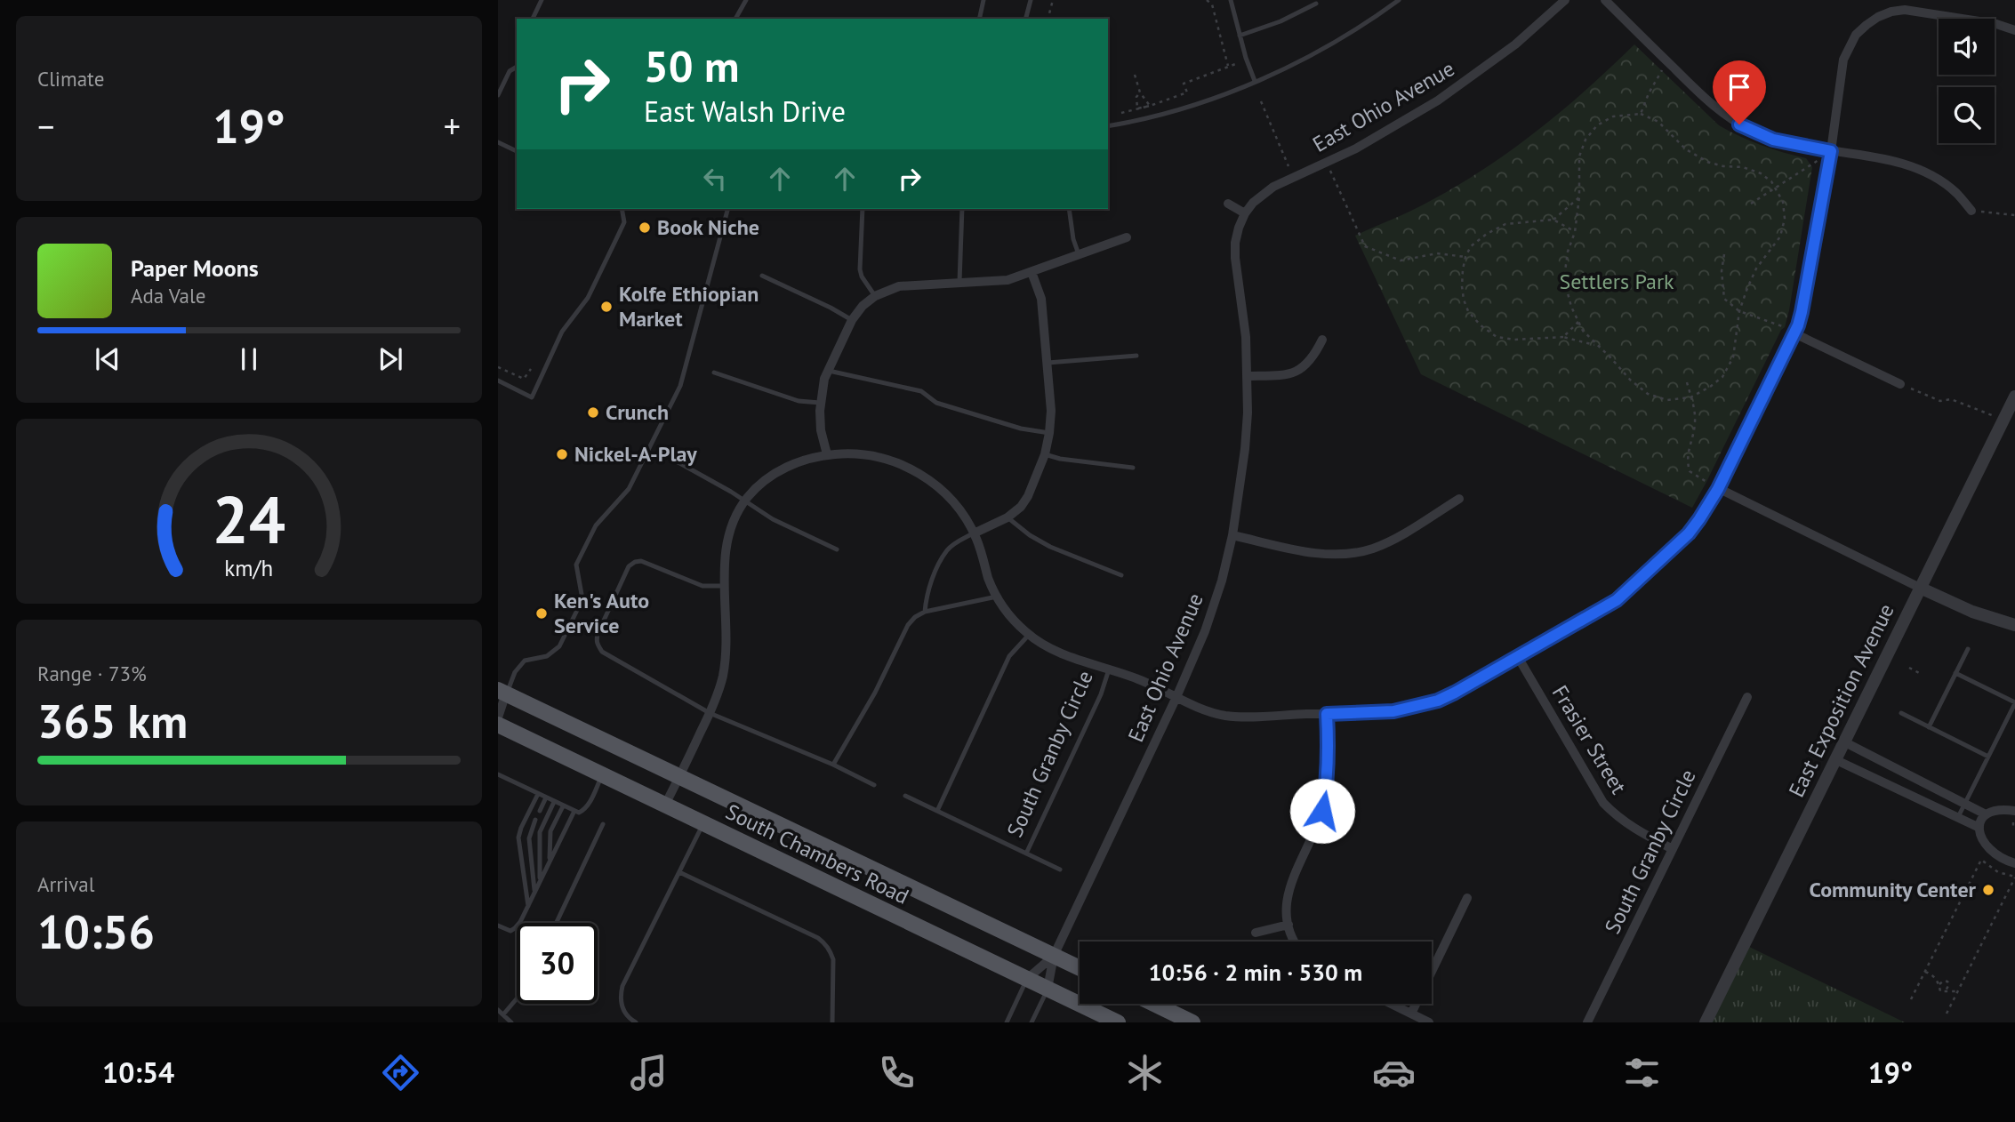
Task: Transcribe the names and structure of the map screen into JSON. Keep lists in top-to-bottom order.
{
  "streets": {
    "main road": ["South Chambers Road"],
    "street": [
      "East Ohio Avenue",
      "East Exposition Avenue",
      "Frasier Street",
      "South Granby Circle"
    ]
  },
  "crossings": [
    ["East Ohio Avenue", "South Chambers Road"],
    ["Frasier Street", "South Granby Circle"]
  ],
  "parks": ["Settlers Park"],
  "places": [
    "Book Niche",
    "Kolfe Ethiopian Market",
    "Crunch",
    "Nickel-A-Play",
    "Ken's Auto Service",
    "Community Center"
  ],
  "page": {
    "tile": [
      "Climate",
      ["Range · 73%", "365 km"],
      ["Arrival", "10:56"]
    ],
    "turn": ["50 m", "East Walsh Drive"],
    "heat": ["−", "19°", "+"],
    "song": ["Paper Moons", "Ada Vale"],
    "limit": "30",
    "trip": "10:56 · 2 min · 530 m",
    "tabs": ["10:54", "19°"],
    "gauge": ["24", "km/h"]
  }
}
